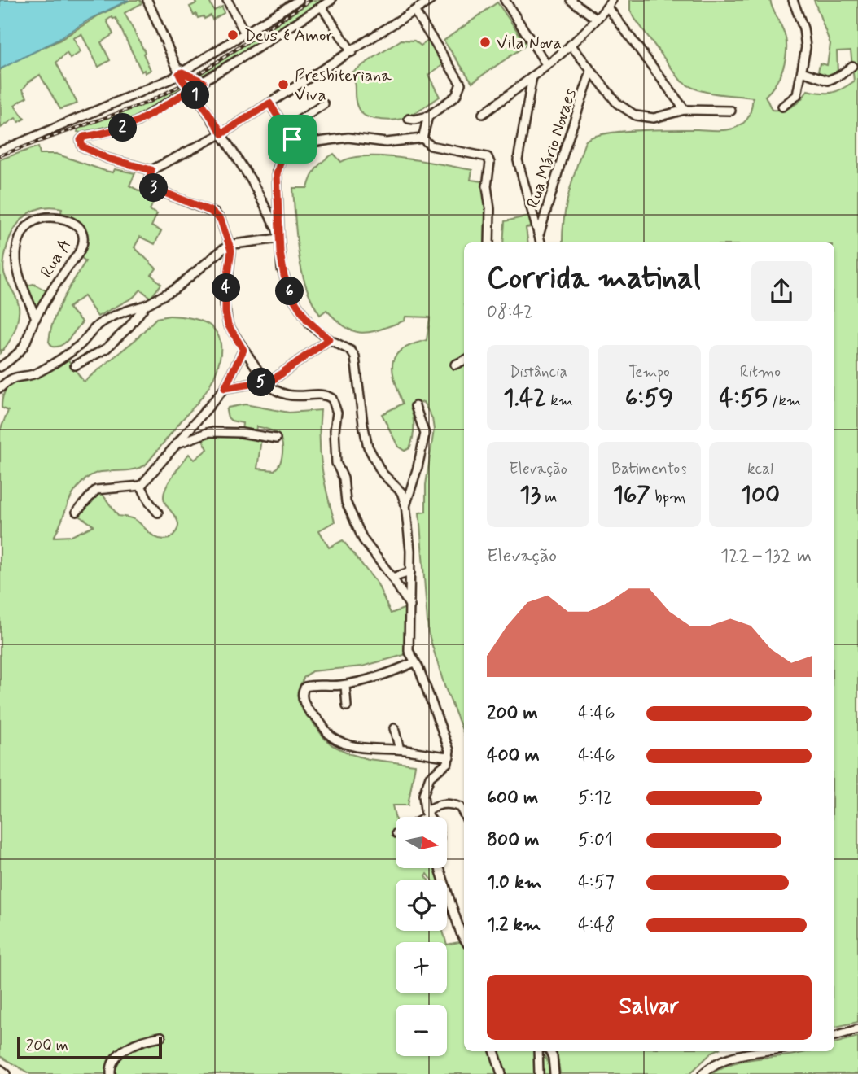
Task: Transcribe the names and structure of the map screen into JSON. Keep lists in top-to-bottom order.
{
  "streets": {
    "street": ["Rua Mário Novaes", "Rua A"]
  },
  "places": ["Deus é Amor", "Vila Nova", "Presbiteriana Viva"],
  "scale_bar": "200 m",
  "north": "right",
  "page": {
    "pins": [
      "1",
      "2",
      "3",
      "4",
      "6",
      "5"
    ],
    "heading": ["Corrida matinal", "08:42"],
    "stats": [
      ["Distância", "1.42 km"],
      ["Tempo", "6:59"],
      ["Ritmo", "4:55 /km"],
      ["Elevação", "13 m"],
      ["Batimentos", "167 bpm"],
      ["kcal", "100"]
    ],
    "chart": ["Elevação", "122–132 m"],
    "list": [
      {
        "name": "200 m",
        "note": "4:46"
      },
      {
        "name": "400 m",
        "note": "4:46"
      },
      {
        "name": "600 m",
        "note": "5:12"
      },
      {
        "name": "800 m",
        "note": "5:01"
      },
      {
        "name": "1.0 km",
        "note": "4:57"
      },
      {
        "name": "1.2 km",
        "note": "4:48"
      }
    ],
    "map_buttons": ["+", "−"],
    "buttons": "Salvar",
    "scale": "200 m"
  }
}
